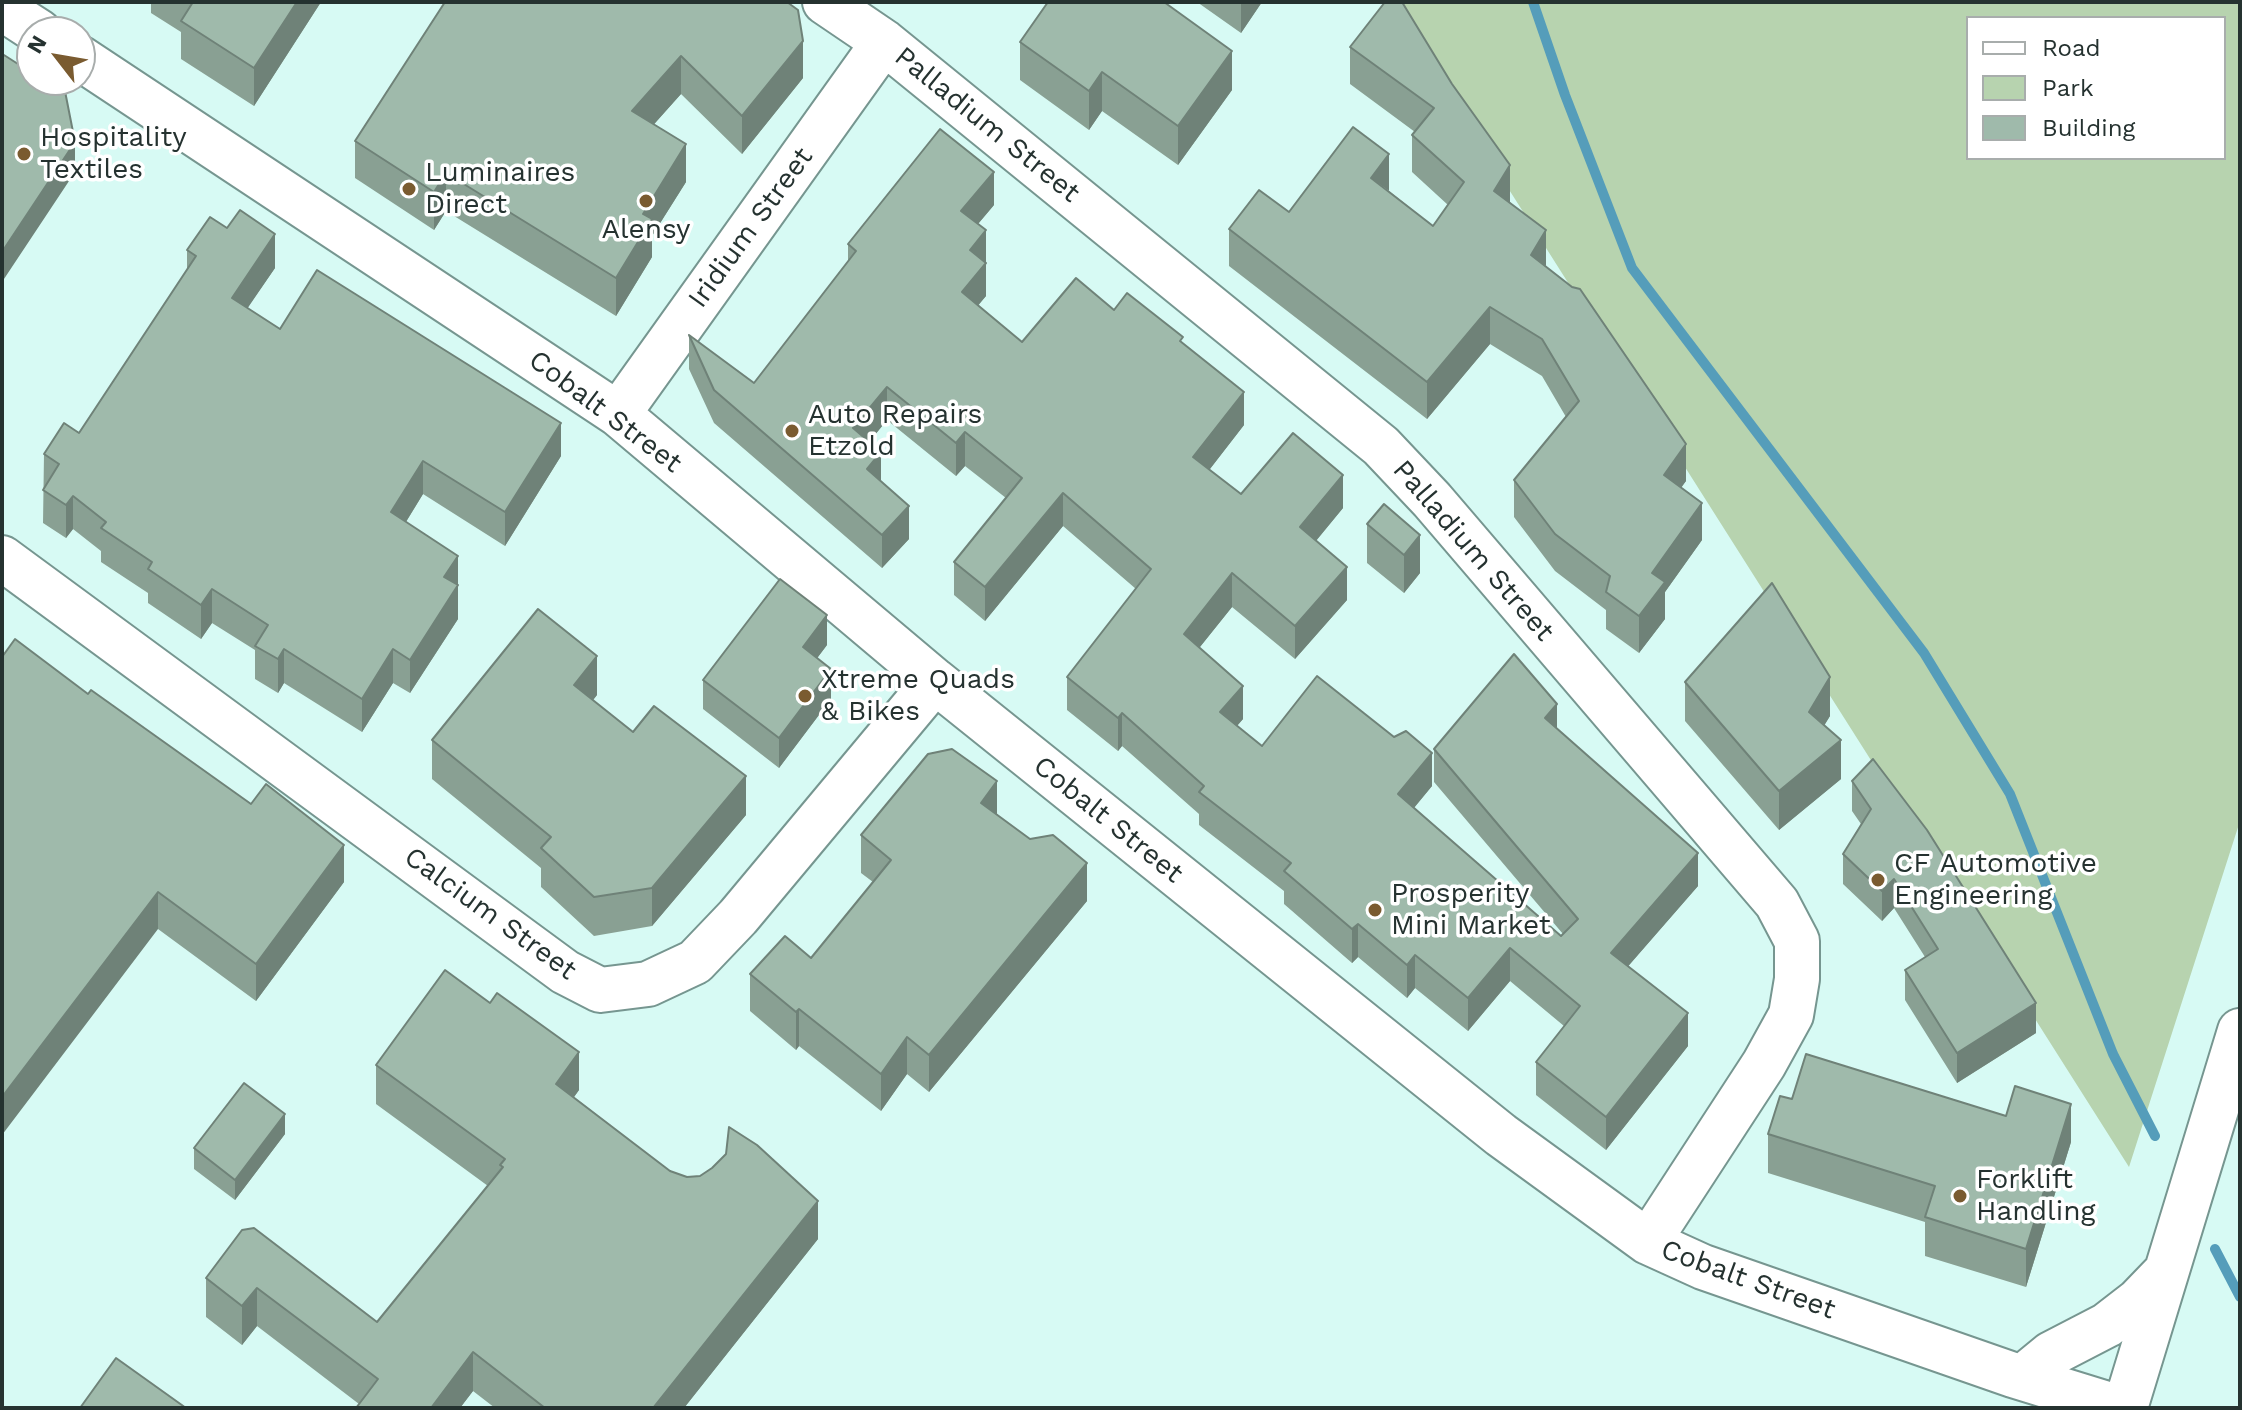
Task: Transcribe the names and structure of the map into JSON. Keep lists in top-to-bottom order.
{
  "streets": {
    "street": [
      "Palladium Street",
      "Iridium Street",
      "Cobalt Street",
      "Calcium Street"
    ]
  },
  "crossings": [
    ["Palladium Street", "Iridium Street"],
    ["Palladium Street", "Cobalt Street"],
    ["Iridium Street", "Cobalt Street"],
    ["Cobalt Street", "Calcium Street"]
  ],
  "places": [
    "Hospitality Textiles",
    "Luminaires Direct",
    "Alensy",
    "Auto Repairs Etzold",
    "Xtreme Quads & Bikes",
    "CF Automotive Engineering",
    "Prosperity Mini Market",
    "Forklift Handling"
  ],
  "legend": ["Road", "Park", "Building"],
  "north": "top left"
}
